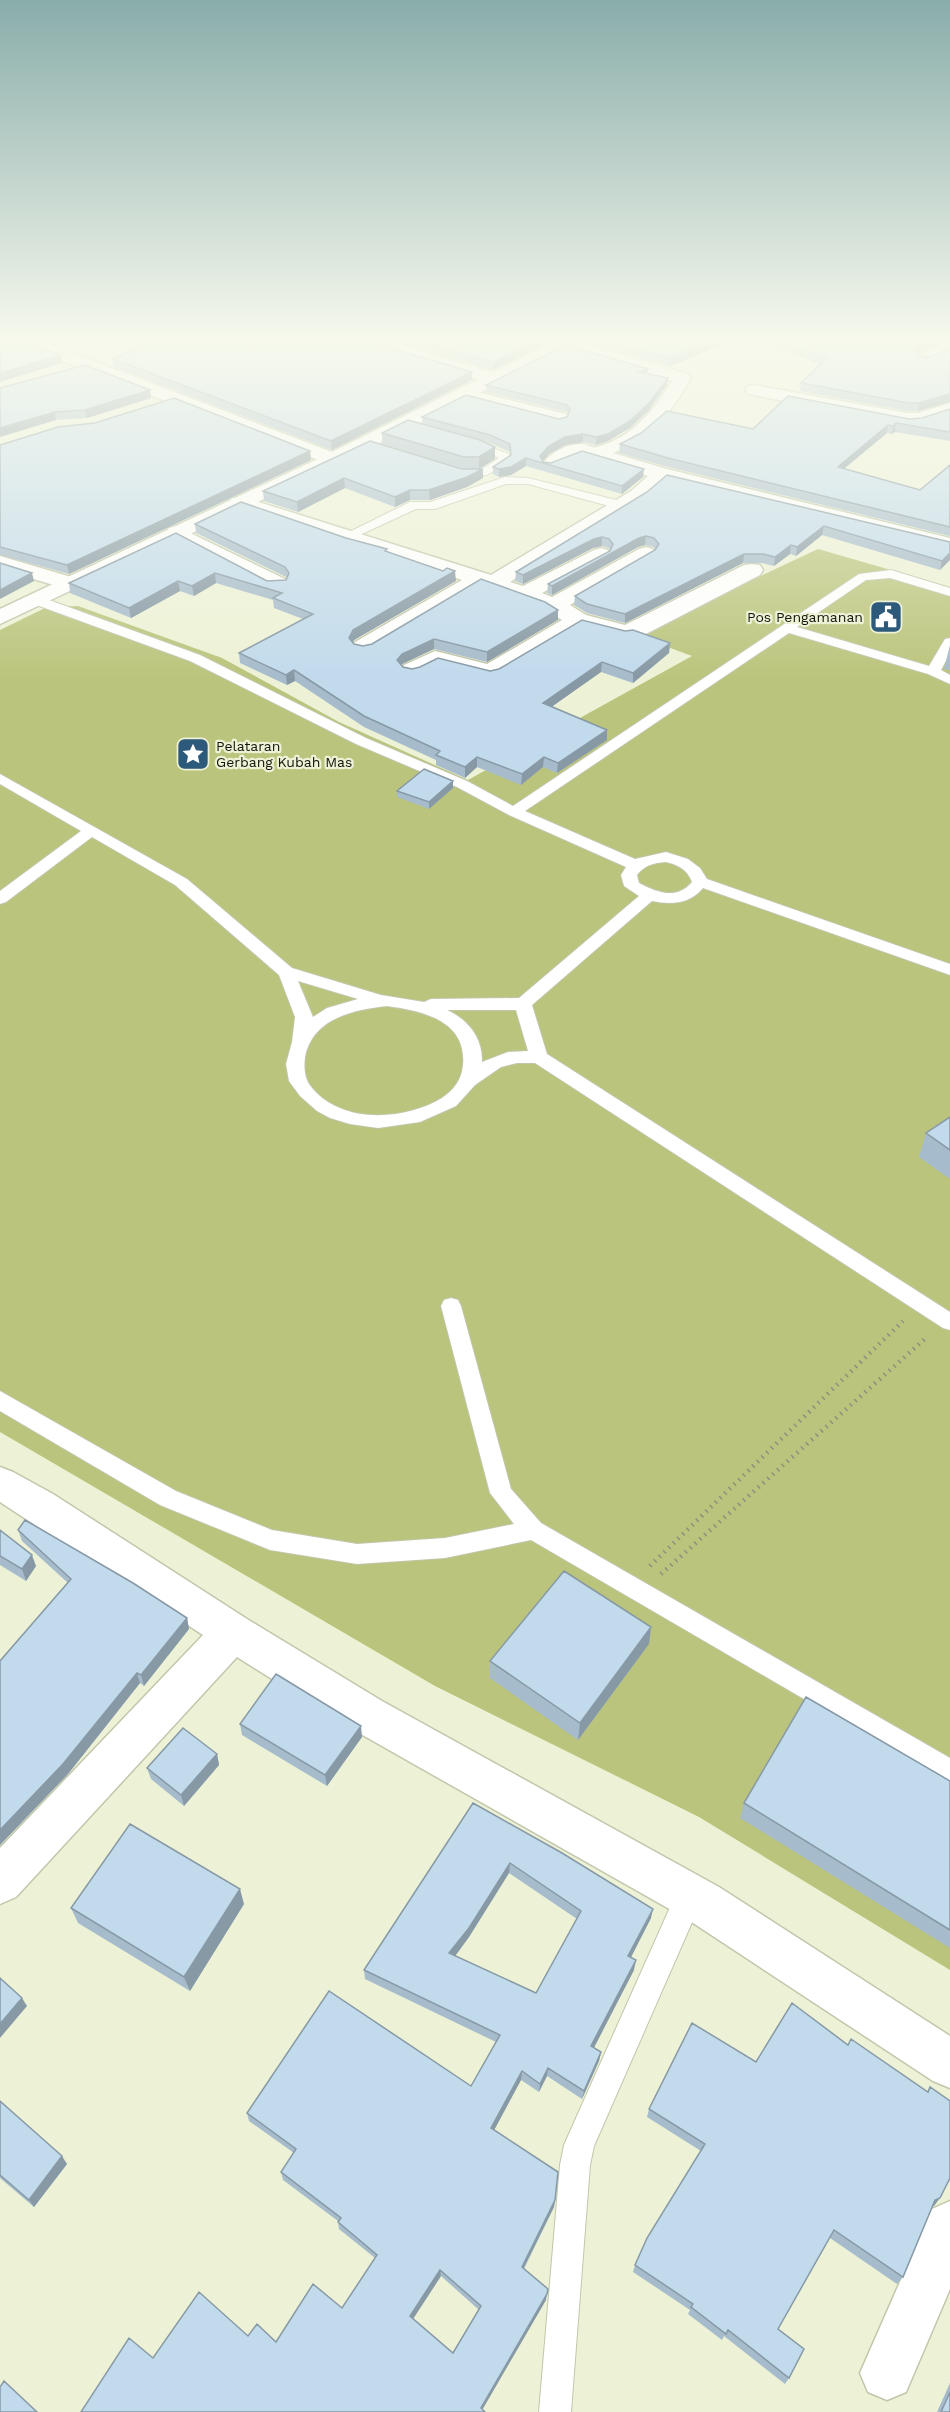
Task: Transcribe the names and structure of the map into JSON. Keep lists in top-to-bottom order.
{
  "places": {
    "public building": ["Pos Pengamanan"],
    "place": ["Pelataran Gerbang Kubah Mas"]
  }
}
